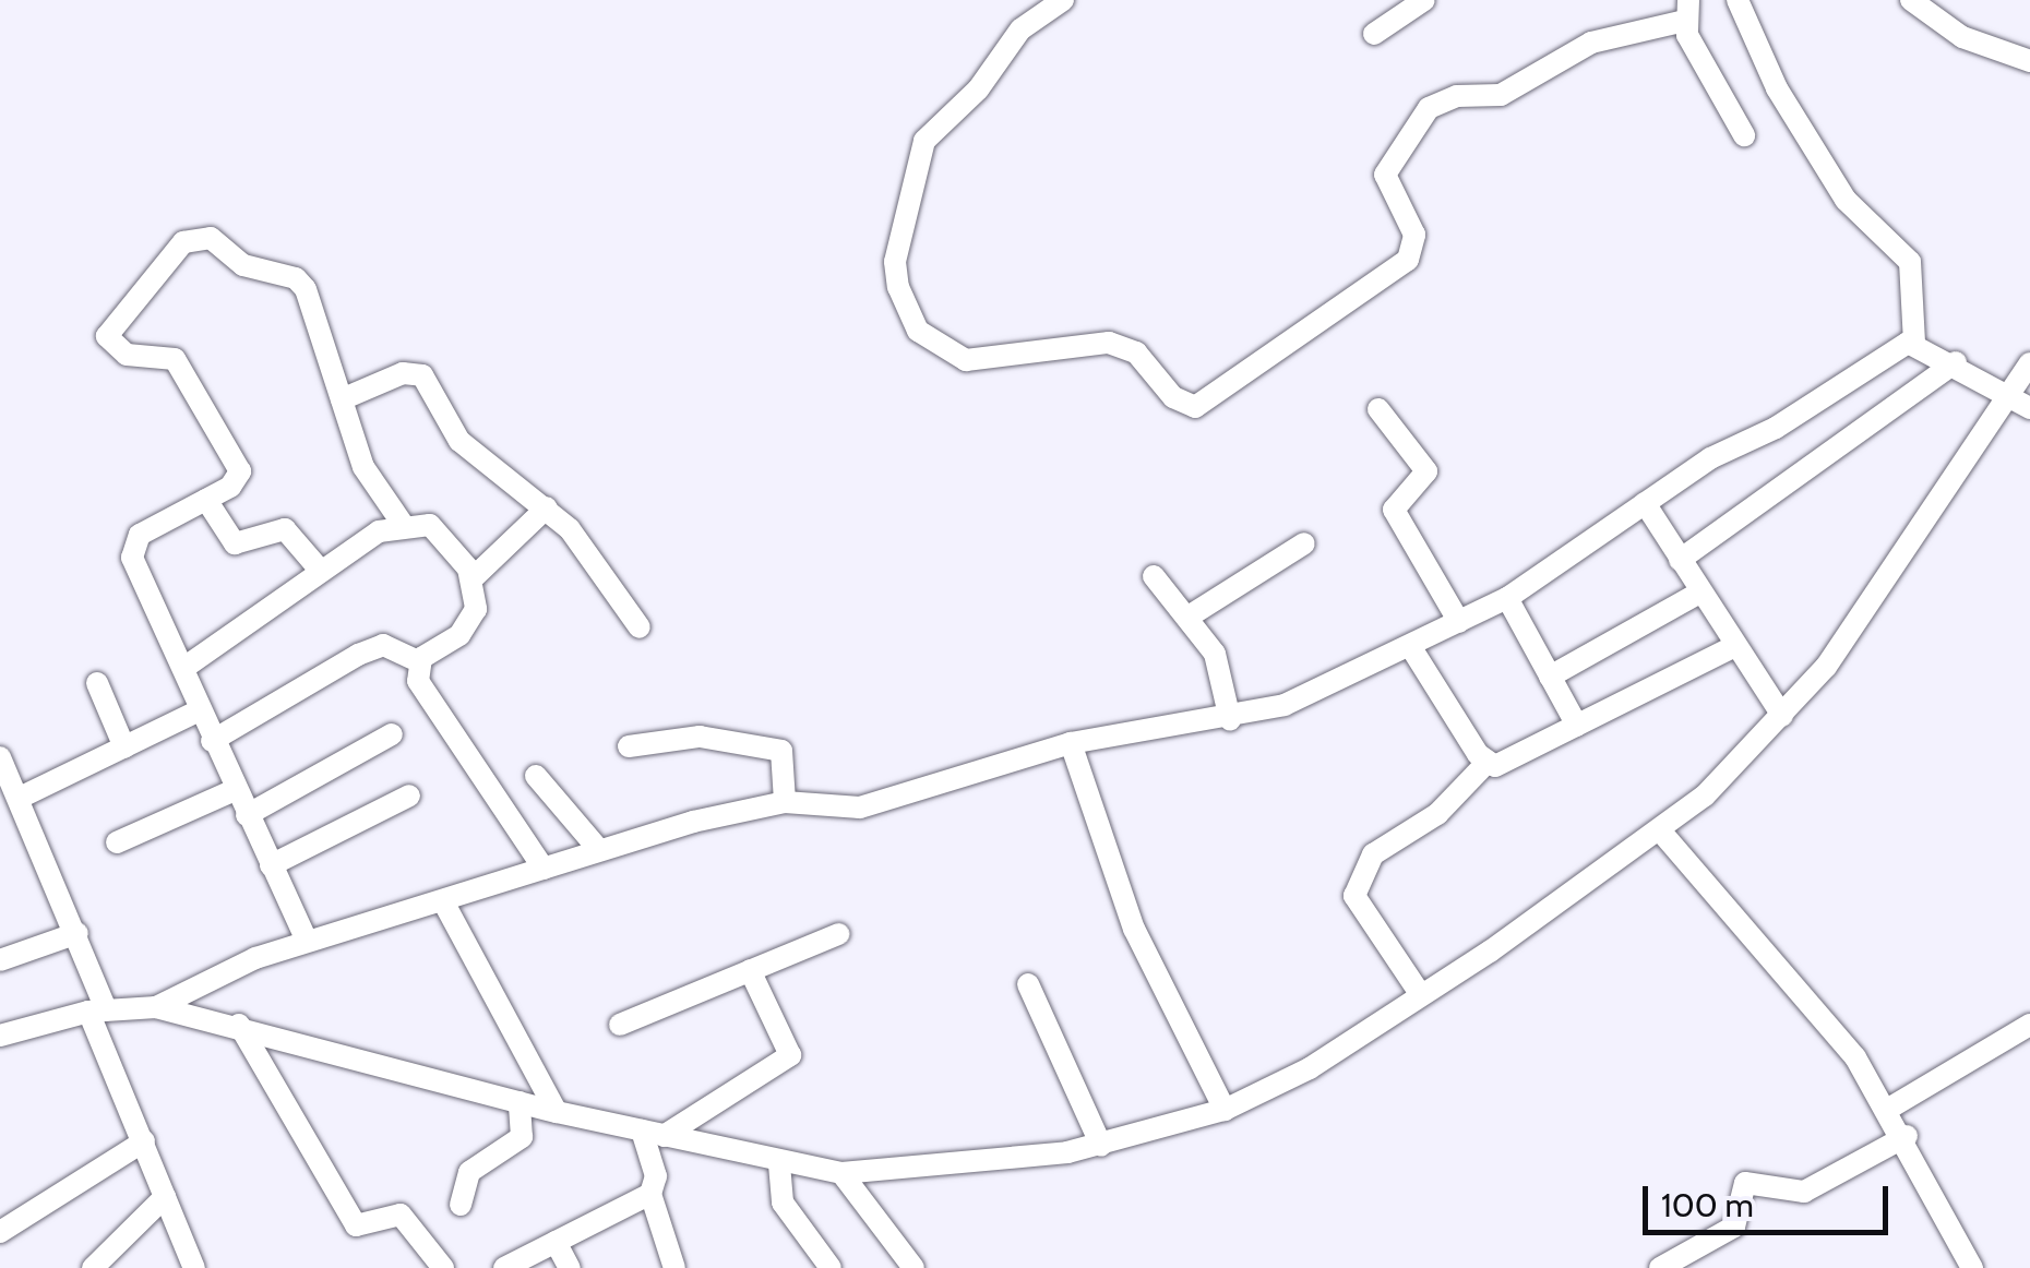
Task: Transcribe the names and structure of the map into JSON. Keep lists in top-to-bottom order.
{
  "scale_bar": "100 m"
}
